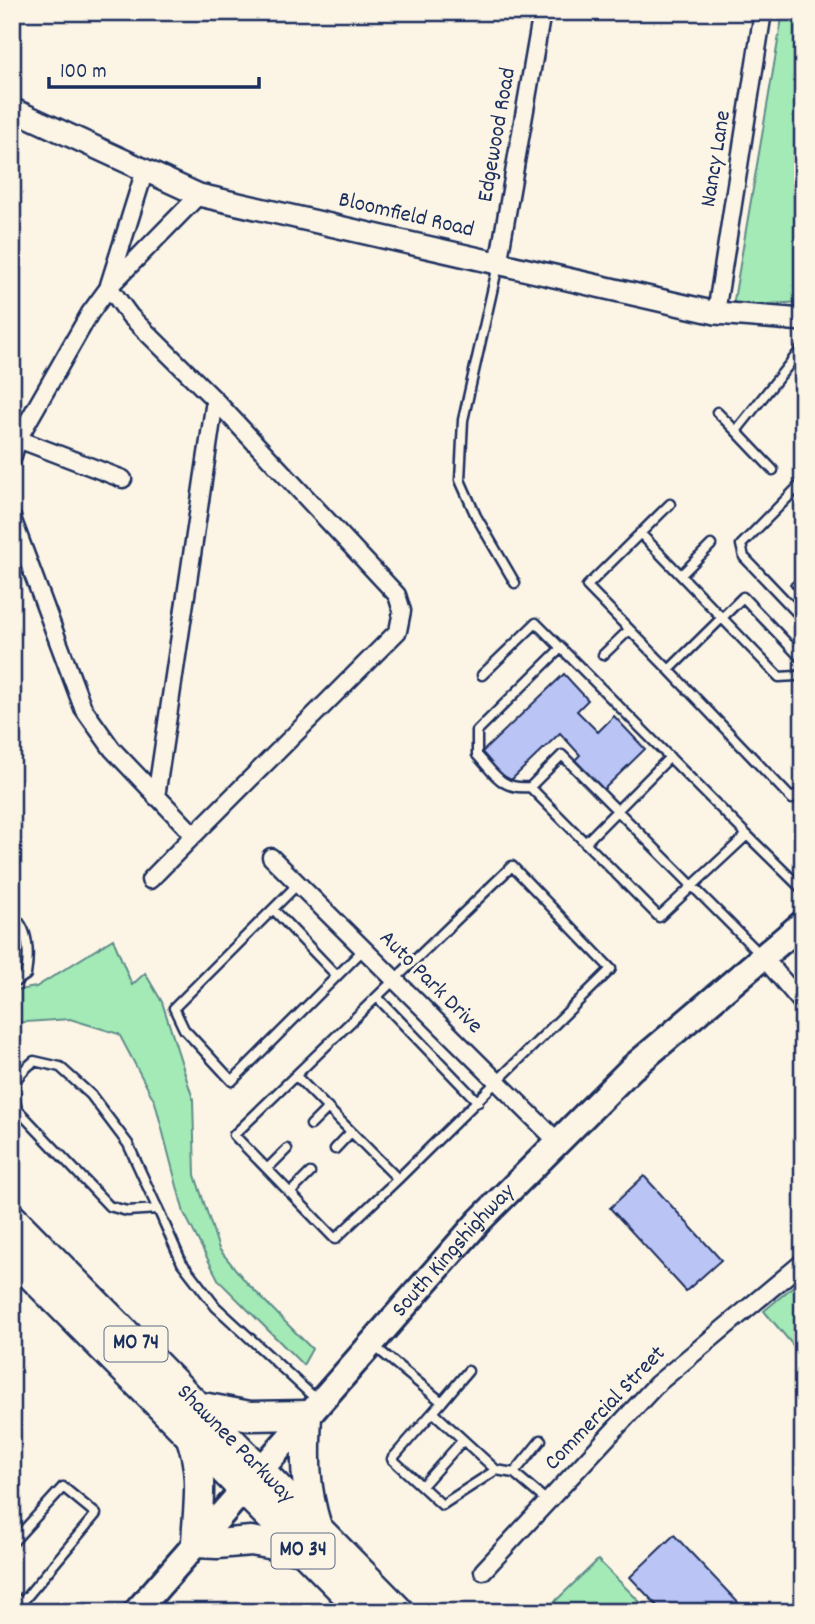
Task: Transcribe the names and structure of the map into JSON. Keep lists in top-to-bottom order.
{
  "streets": {
    "highway": ["MO 74", "Shawnee Parkway", "MO 34"],
    "main road": ["South Kingshighway"],
    "street": [
      "Edgewood Road",
      "Nancy Lane",
      "Bloomfield Road",
      "Auto Park Drive",
      "Commercial Street"
    ]
  },
  "crossings": [
    ["Edgewood Road", "Bloomfield Road"],
    ["Nancy Lane", "Bloomfield Road"],
    ["Auto Park Drive", "South Kingshighway"],
    ["South Kingshighway", "Shawnee Parkway"],
    ["South Kingshighway", "MO 34"],
    ["Shawnee Parkway", "MO 34"]
  ],
  "scale_bar": "100 m"
}
